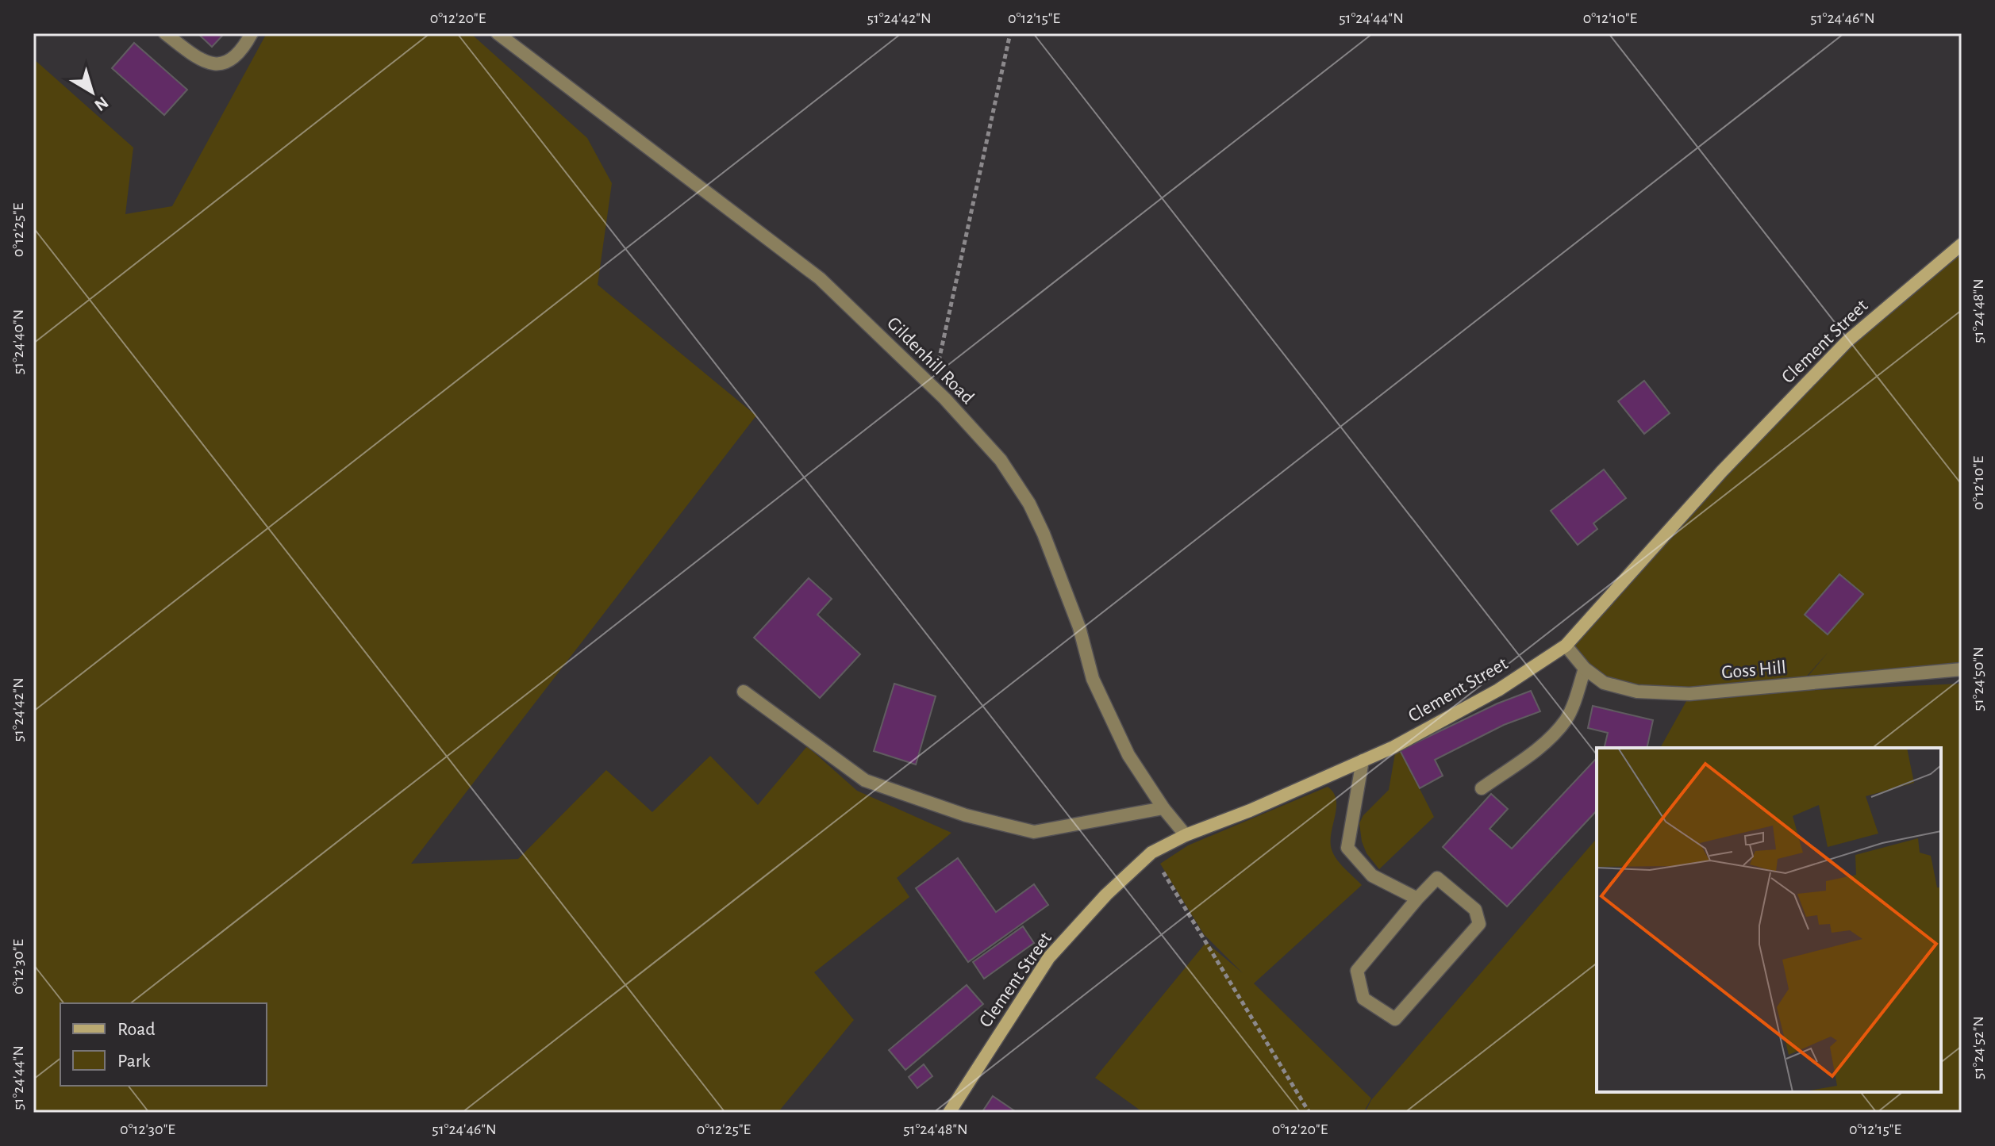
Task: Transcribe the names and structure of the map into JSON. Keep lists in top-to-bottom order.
{
  "streets": {
    "street": ["Clement Street", "Gildenhill Road", "Goss Hill"]
  },
  "crossings": [
    ["Clement Street", "Gildenhill Road"],
    ["Clement Street", "Goss Hill"]
  ],
  "legend": ["Road", "Park"],
  "north": "bottom right",
  "coordinates": [
    "0°12'20\"E",
    "51°24'42\"N",
    "0°12'15\"E",
    "51°24'44\"N",
    "0°12'10\"E",
    "51°24'46\"N",
    "0°12'25\"E",
    "51°24'48\"N",
    "51°24'40\"N",
    "51°24'50\"N",
    "0°12'30\"E",
    "51°24'52\"N"
  ]
}
